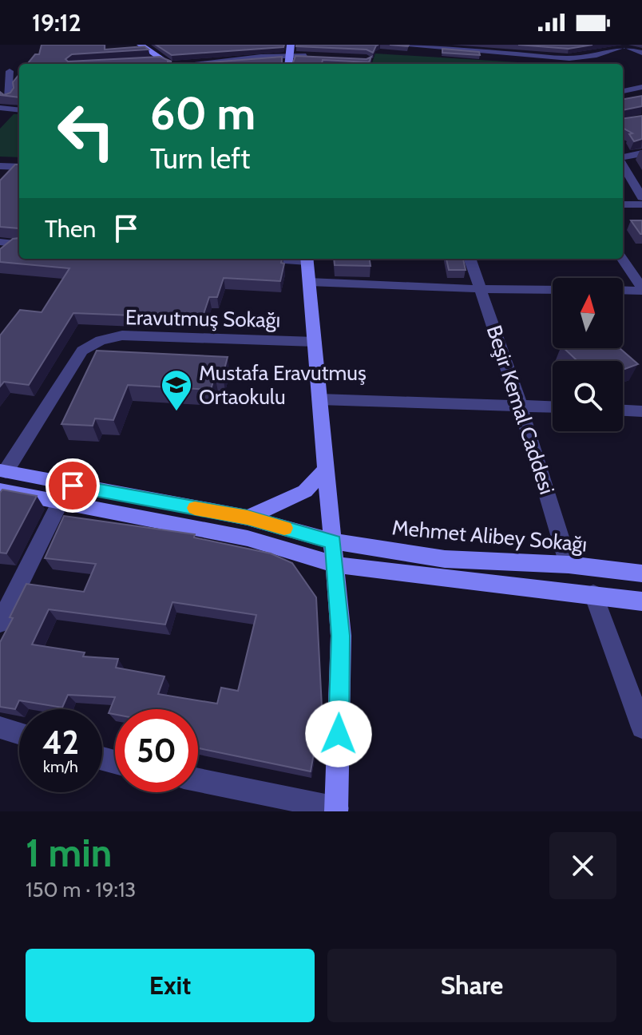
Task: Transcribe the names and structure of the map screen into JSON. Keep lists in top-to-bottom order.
{
  "streets": {
    "main road": ["Mehmet Alibey Sokağı"],
    "street": ["Eravutmuş Sokağı", "Beşir Kemal Caddesi"]
  },
  "crossings": [
    ["Eravutmuş Sokağı", "Mehmet Alibey Sokağı"],
    ["Beşir Kemal Caddesi", "Mehmet Alibey Sokağı"]
  ],
  "places": {
    "school or university": ["Mustafa Eravutmuş Ortaokulu"]
  },
  "north": "top",
  "page": {
    "status": "19:12",
    "turn": ["60 m", "Turn left"],
    "then": "Then",
    "speed": "42 km/h",
    "limit": "50",
    "heading": ["1 min", "150 m · 19:13"],
    "buttons": ["Exit", "Share"]
  }
}
